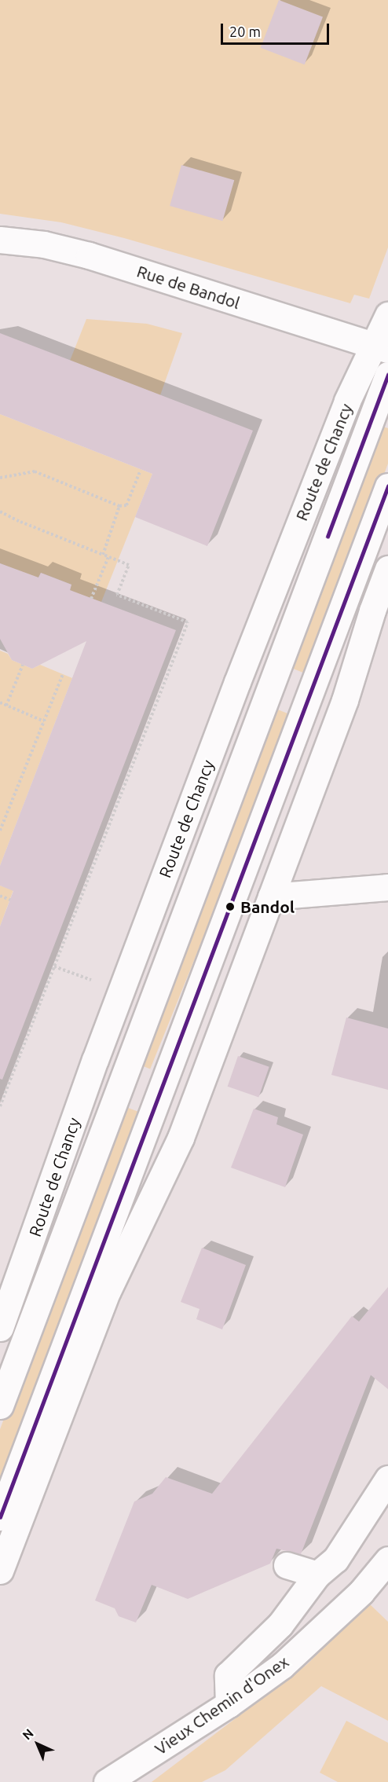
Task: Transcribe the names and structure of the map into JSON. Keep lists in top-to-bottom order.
{
  "streets": {
    "main road": ["Rue de Bandol", "Route de Chancy", "Vieux Chemin d'Onex"]
  },
  "crossings": [
    ["Rue de Bandol", "Route de Chancy"]
  ],
  "places": ["Bandol"],
  "scale_bar": "20 m",
  "north": "top left"
}
